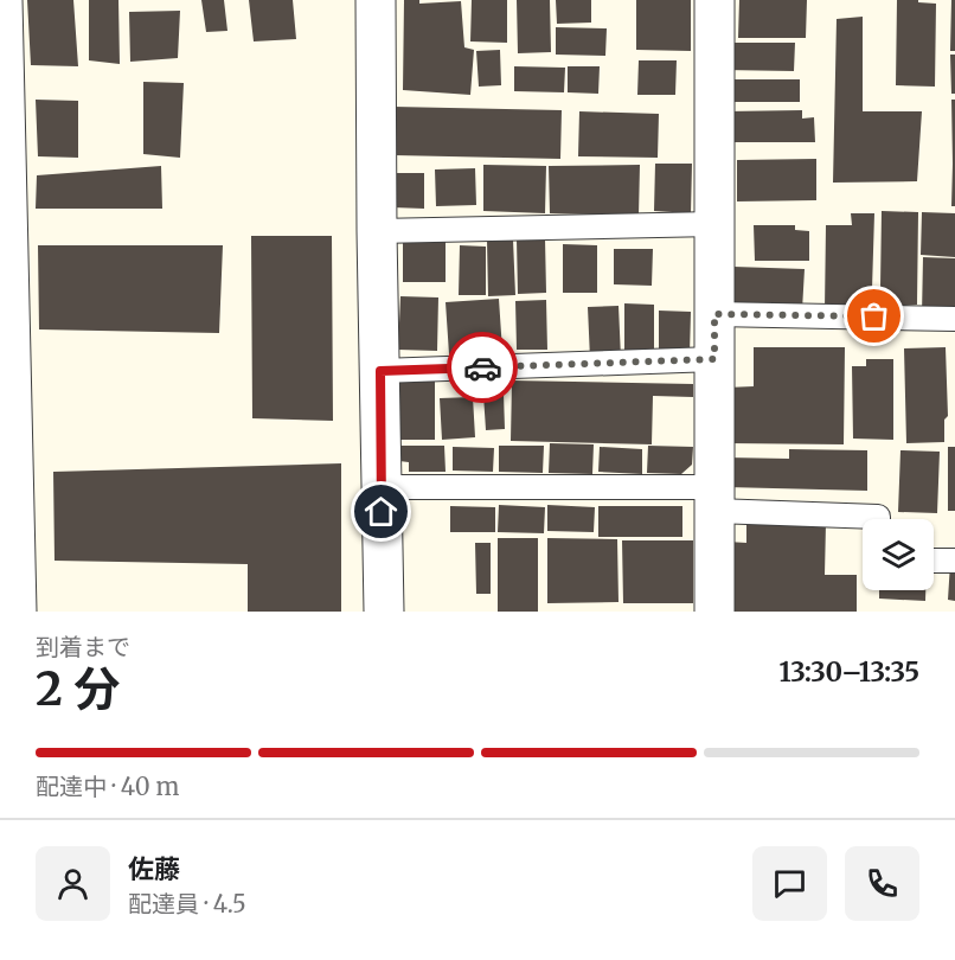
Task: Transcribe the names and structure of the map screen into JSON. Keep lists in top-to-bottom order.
{
  "page": {
    "heading": ["2 分", "到着まで", "13:30–13:35"],
    "panel": ["佐藤", "配達員 · 4.5"],
    "bar": "配達中 · 40 m"
  }
}
